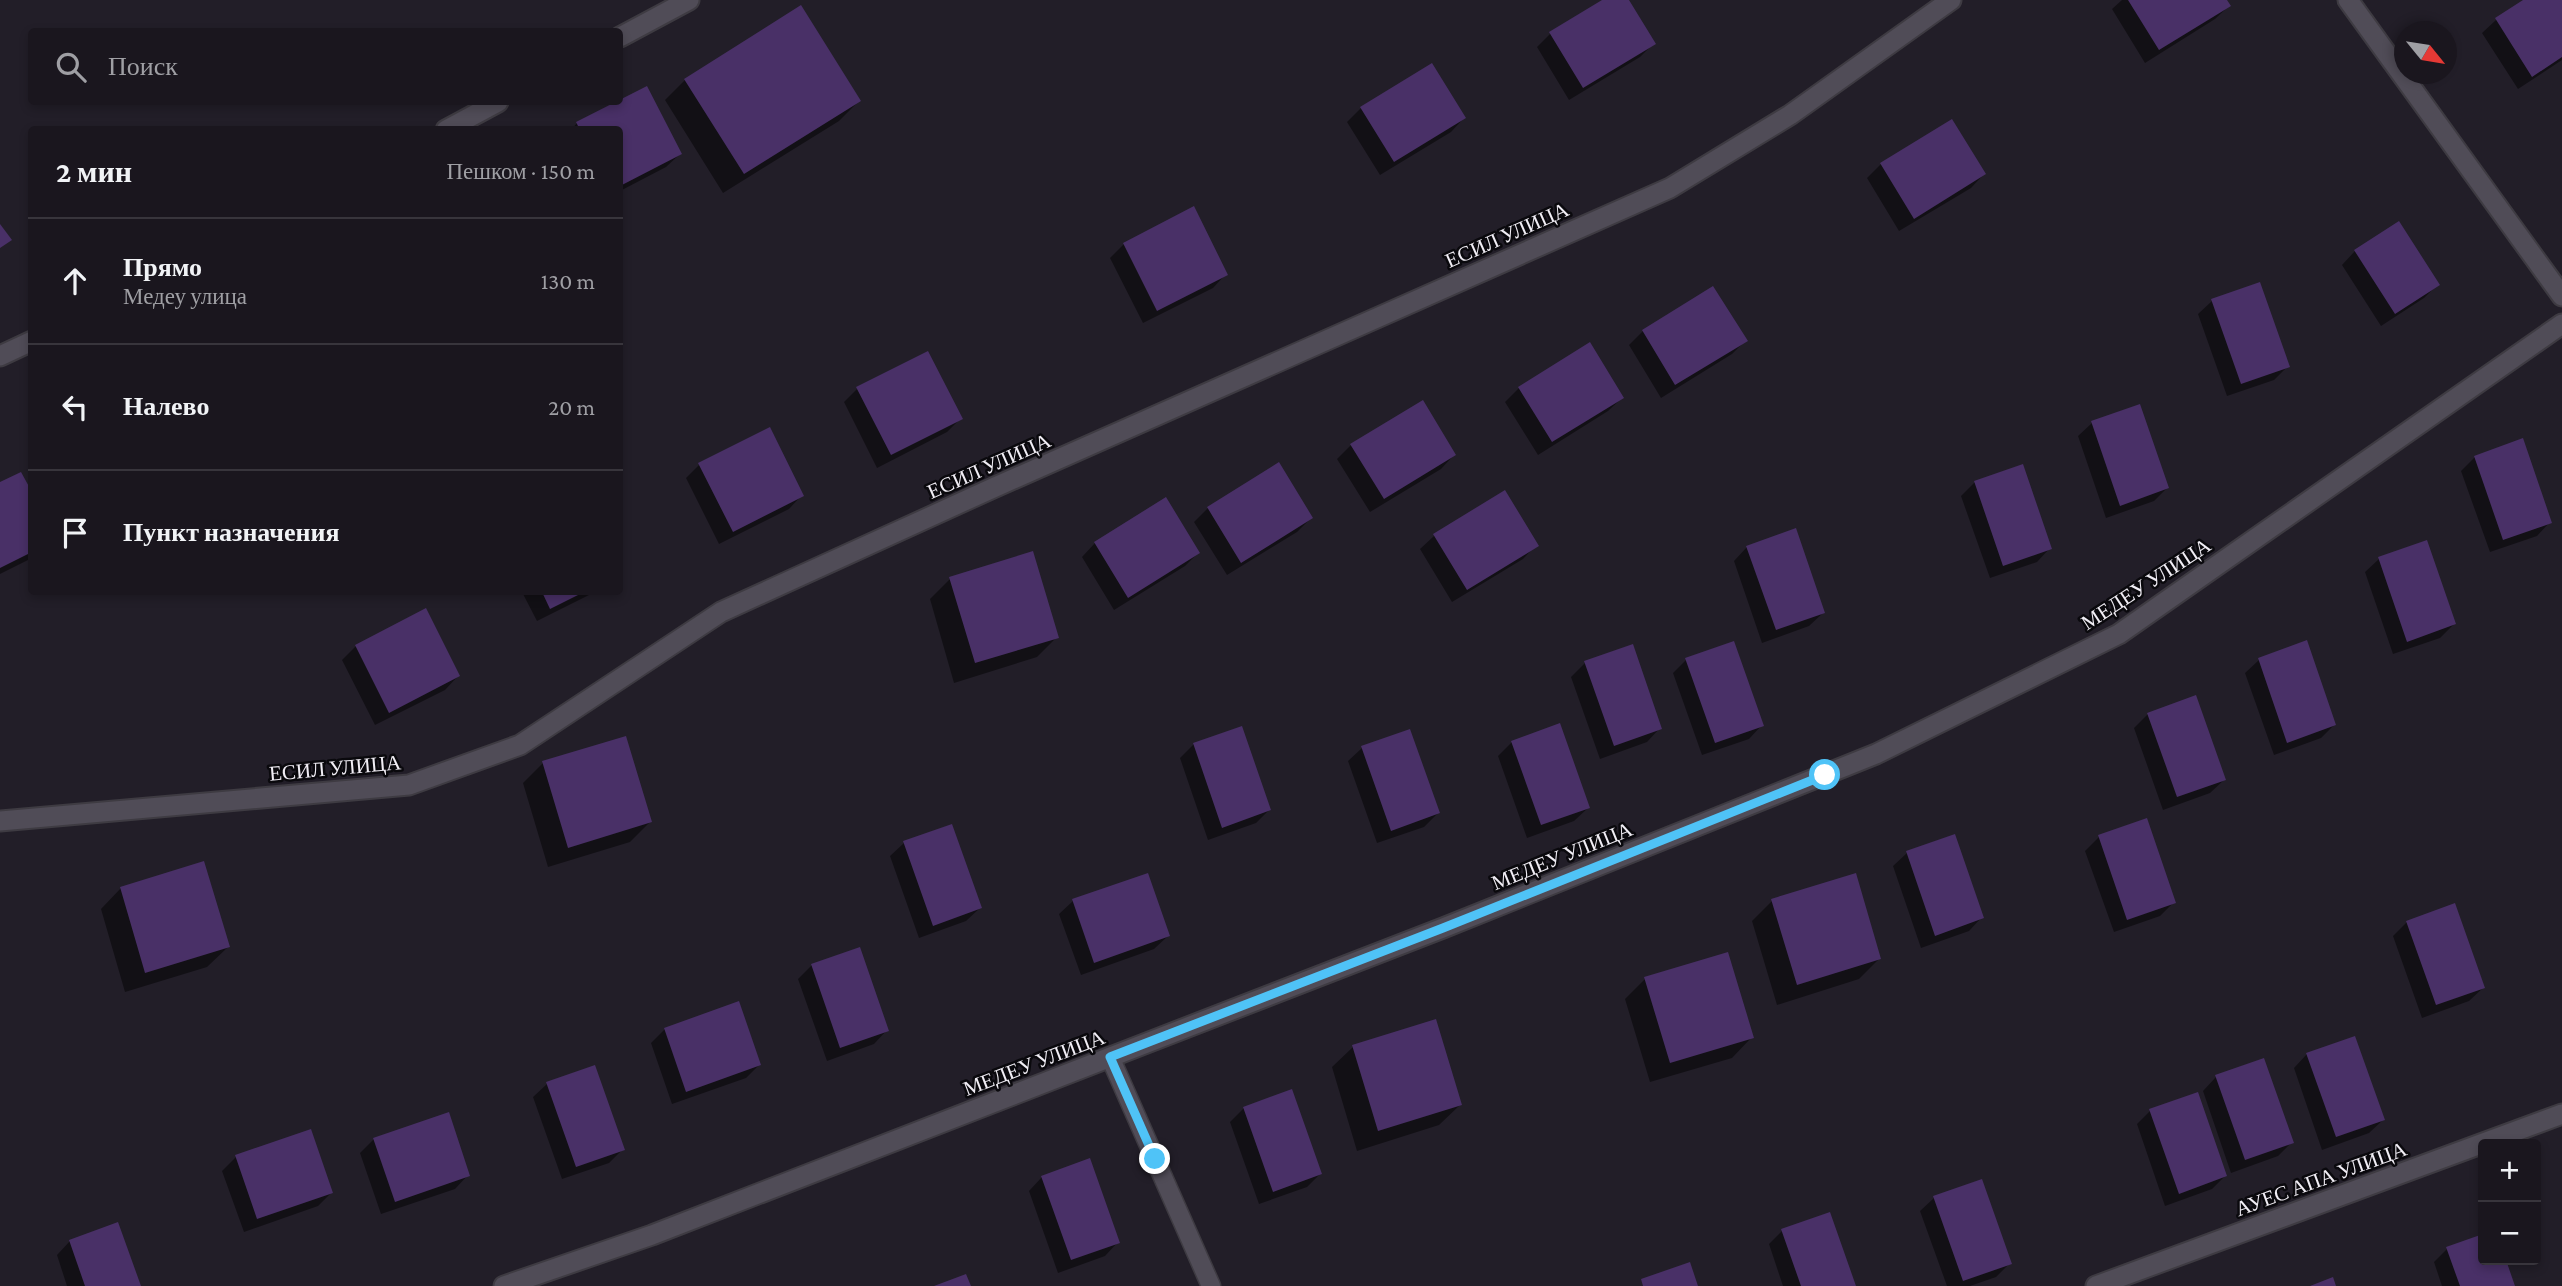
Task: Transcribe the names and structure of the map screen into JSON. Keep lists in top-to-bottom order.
{
  "streets": {
    "street": ["ЕСИЛ УЛИЦА", "МЕДЕУ УЛИЦА", "АУЕС АПА УЛИЦА"]
  },
  "north": "bottom right",
  "page": {
    "search": "Поиск",
    "heading": ["2 мин", "Пешком · 150 m"],
    "list": [
      ["Прямо", "Медеу улица", "130 m"],
      ["Налево", "20 m"],
      "Пункт назначения"
    ],
    "map_buttons": ["+", "−"]
  }
}
